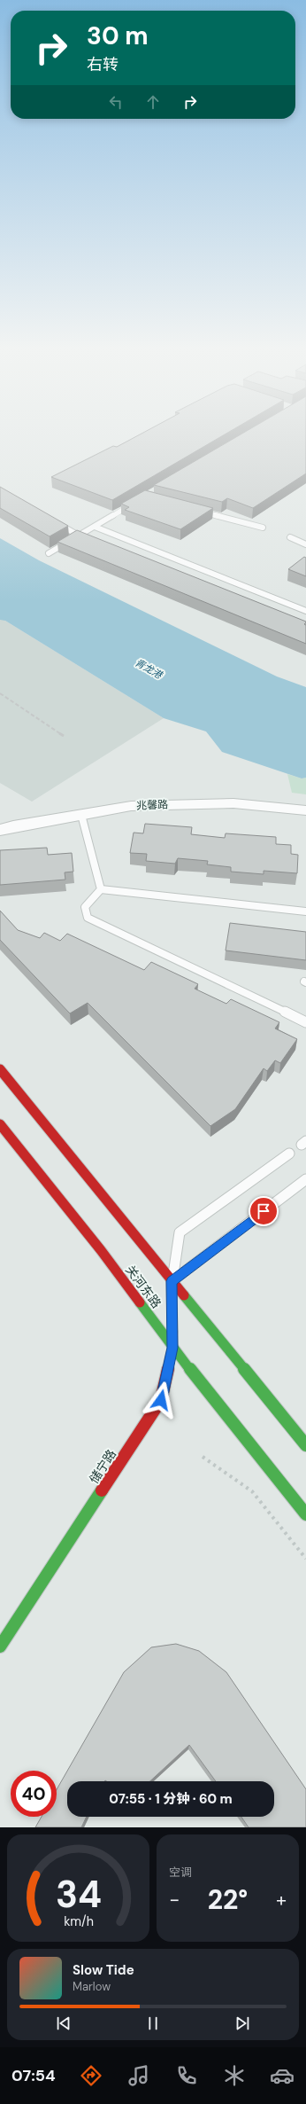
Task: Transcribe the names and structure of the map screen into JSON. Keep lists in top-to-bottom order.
{
  "streets": {
    "main road": ["关河东路", "储宁路"],
    "street": ["兆馨路"]
  },
  "crossings": [
    ["关河东路", "储宁路"]
  ],
  "water": ["青龙港"],
  "page": {
    "turn": ["30 m", "右转"],
    "limit": "40",
    "trip": "07:55 · 1 分钟 · 60 m",
    "tile": "空调",
    "heat": ["−", "22°", "+"],
    "song": ["Slow Tide", "Marlow"],
    "tabs": "07:54",
    "gauge": ["34", "km/h"]
  }
}
